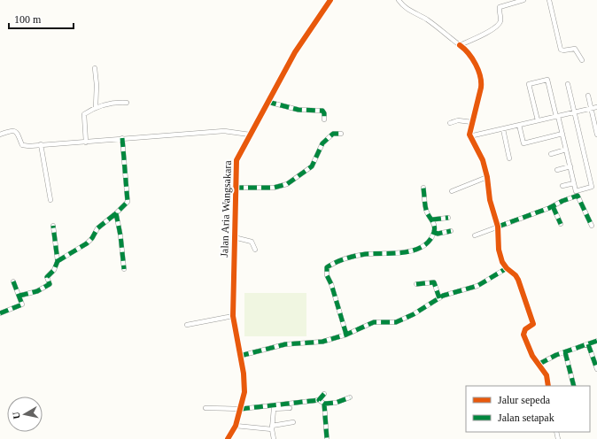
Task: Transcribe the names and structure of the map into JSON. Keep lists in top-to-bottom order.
{
  "streets": {
    "street": ["Jalan Aria Wangsakara"]
  },
  "legend": ["Jalur sepeda", "Jalan setapak"],
  "scale_bar": "100 m",
  "north": "left"
}
